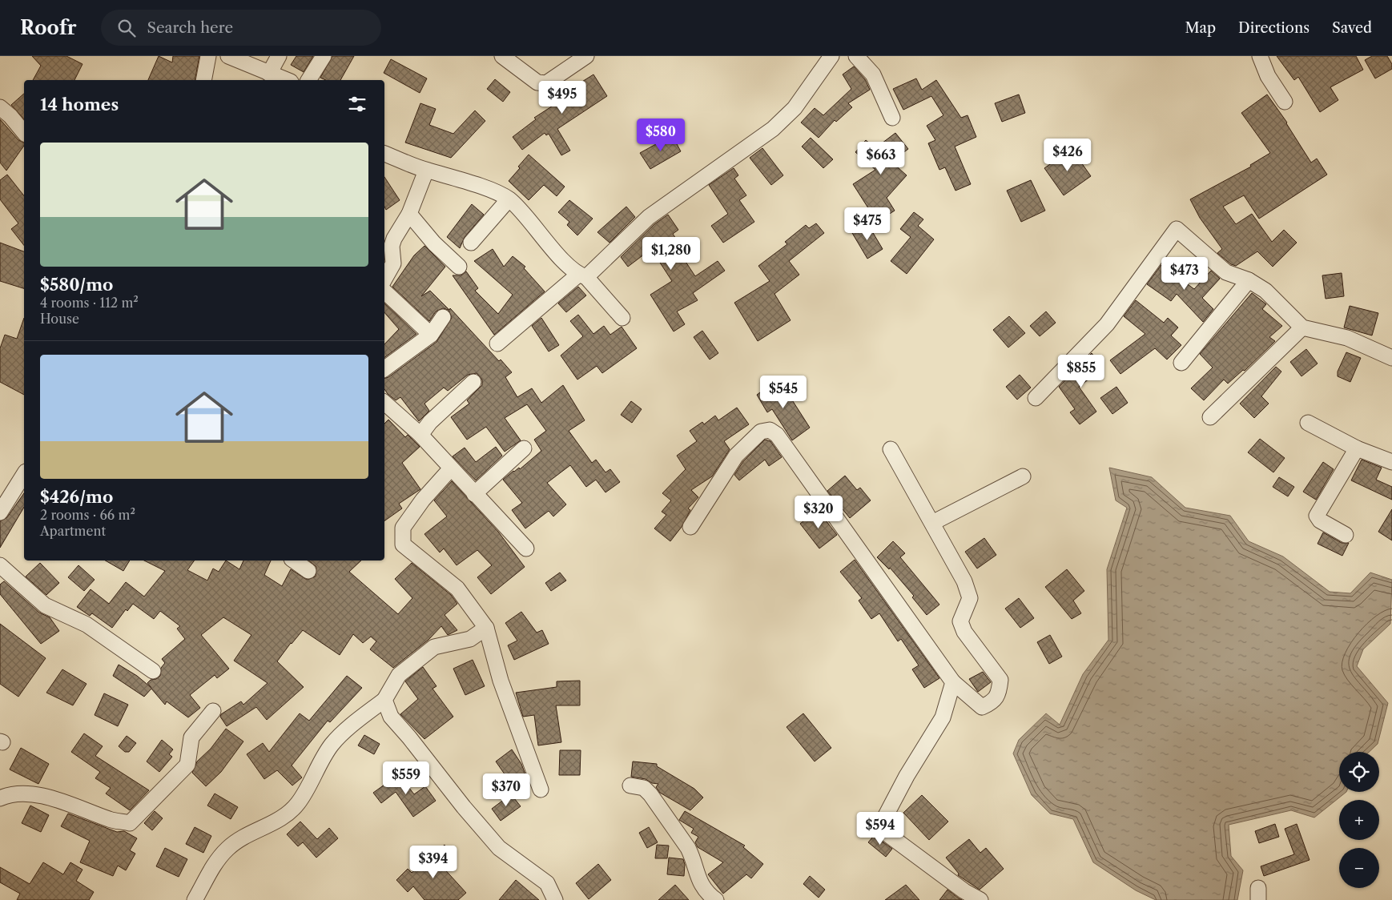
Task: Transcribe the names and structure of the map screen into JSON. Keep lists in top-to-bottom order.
{
  "page": {
    "header": "Roofr",
    "search": "Search here",
    "nav": ["Map", "Directions", "Saved"],
    "heading": "14 homes",
    "price": [
      "$495",
      "$580",
      "$426",
      "$663",
      "$475",
      "$1,280",
      "$473",
      "$855",
      "$545",
      "$320",
      "$559",
      "$370",
      "$594",
      "$394"
    ],
    "list": [
      {
        "name": "$580/mo",
        "note": "4 rooms · 112 m² · House"
      },
      {
        "name": "$426/mo",
        "note": "2 rooms · 66 m² · Apartment"
      }
    ],
    "map_buttons": ["+", "−"]
  }
}
